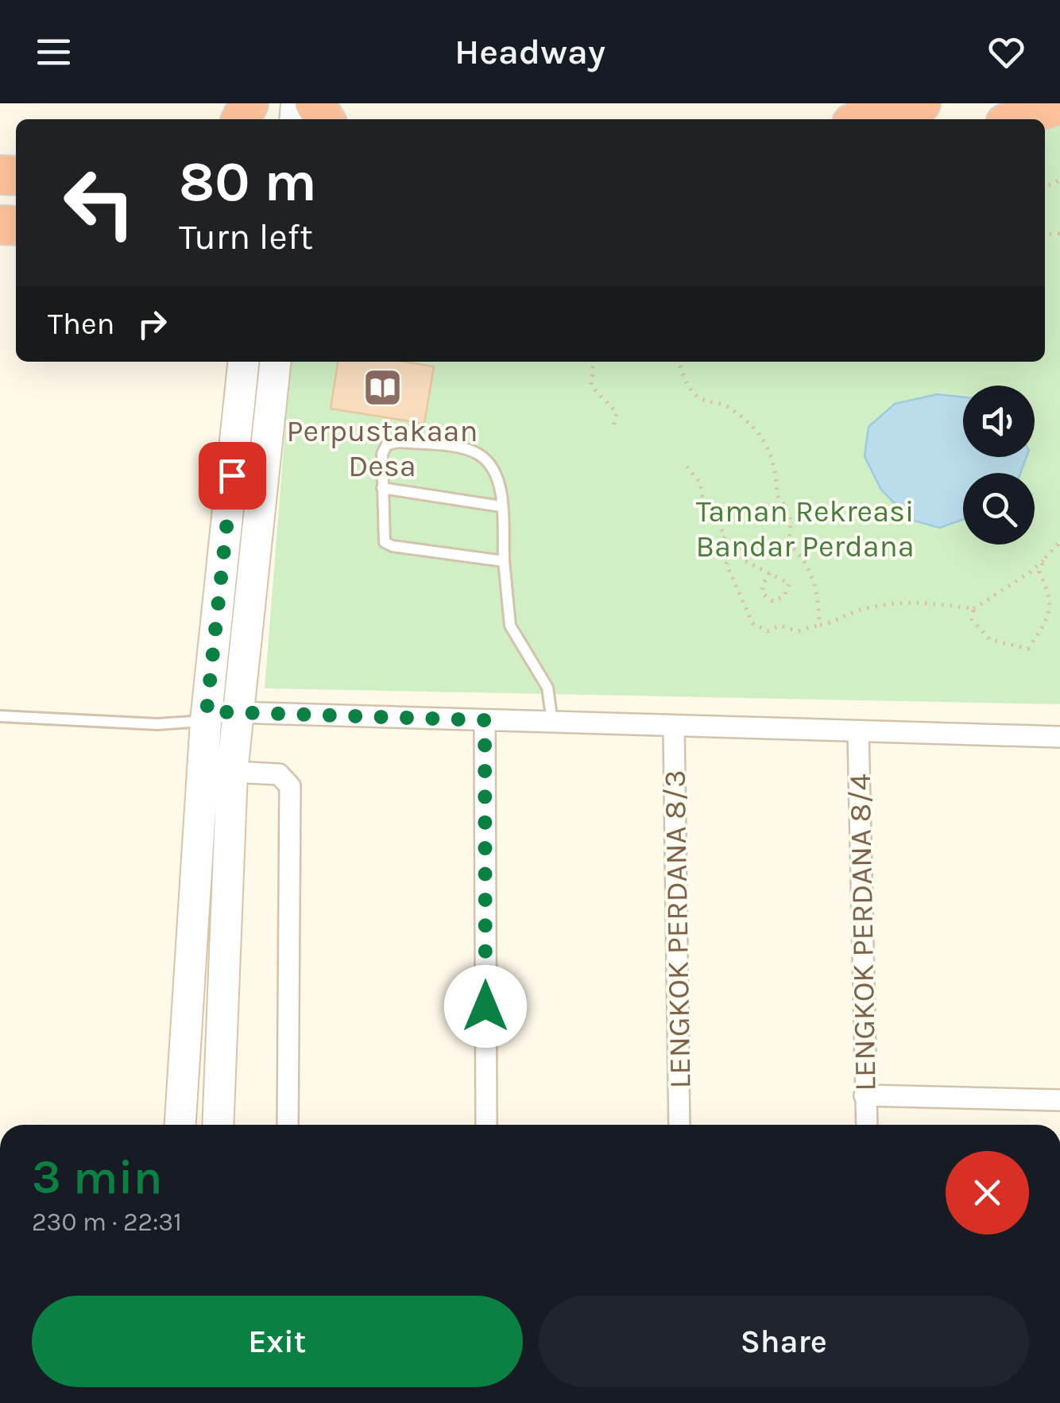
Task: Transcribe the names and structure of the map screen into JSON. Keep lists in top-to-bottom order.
{
  "streets": {
    "street": ["LENGKOK PERDANA 8/3", "LENGKOK PERDANA 8/4"]
  },
  "parks": ["Taman Rekreasi Bandar Perdana"],
  "places": {
    "library": ["Perpustakaan Desa"]
  },
  "page": {
    "header": "Headway",
    "turn": ["80 m", "Turn left"],
    "then": "Then",
    "heading": ["3 min", "230 m · 22:31"],
    "buttons": ["Exit", "Share"]
  }
}
